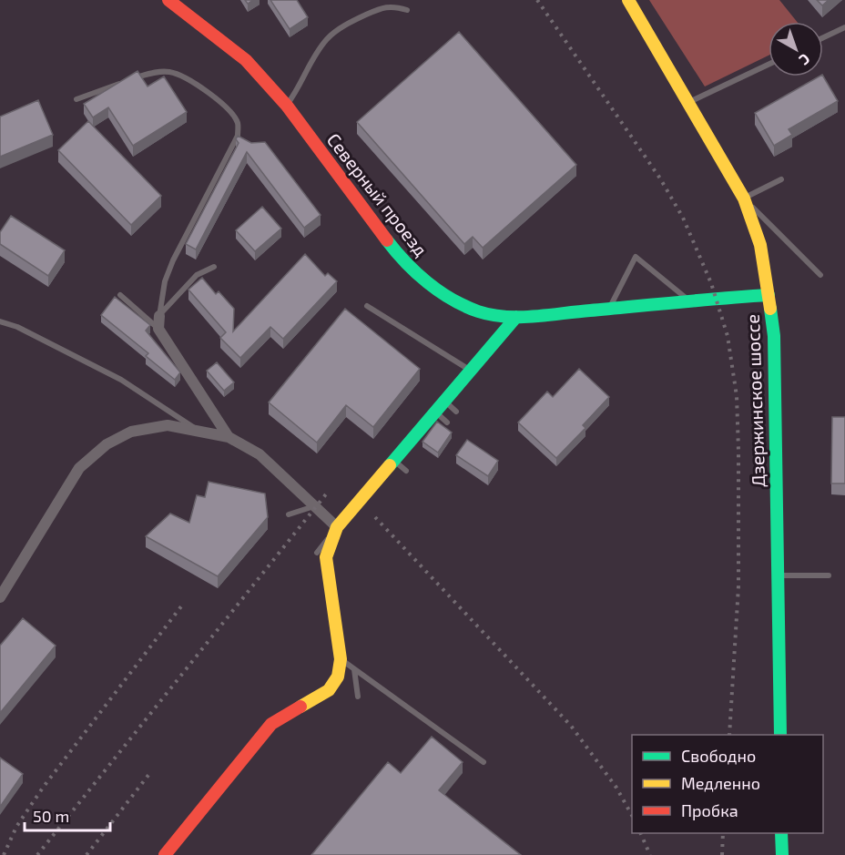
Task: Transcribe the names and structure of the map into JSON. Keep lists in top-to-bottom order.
{
  "streets": {
    "street": ["Северный проезд", "Дзержинское шоссе"]
  },
  "crossings": [
    ["Северный проезд", "Дзержинское шоссе"]
  ],
  "legend": ["Свободно", "Медленно", "Пробка"],
  "scale_bar": "50 m",
  "north": "bottom right"
}
